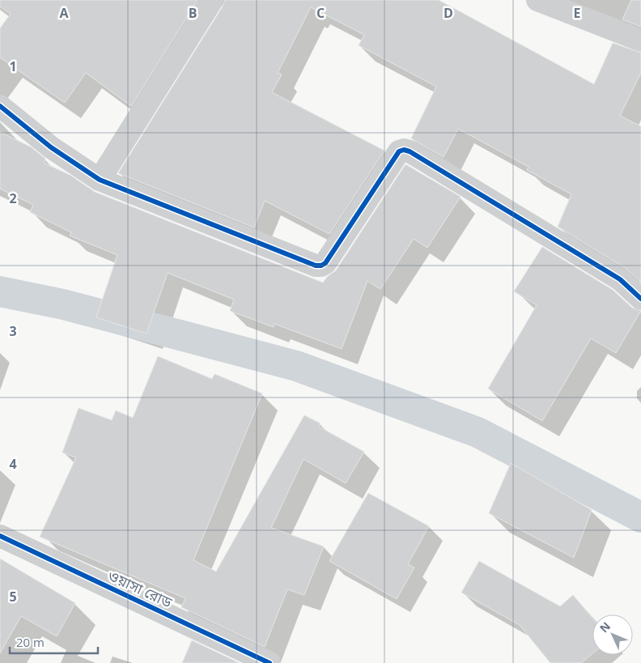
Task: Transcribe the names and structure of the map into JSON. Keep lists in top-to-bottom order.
{
  "streets": {
    "street": ["ওয়াসা রোড"]
  },
  "scale_bar": "20 m",
  "north": "top left",
  "grid": {
    "columns": [
      "A",
      "B",
      "C",
      "D",
      "E"
    ],
    "rows": [
      "1",
      "2",
      "3",
      "4",
      "5"
    ]
  }
}
